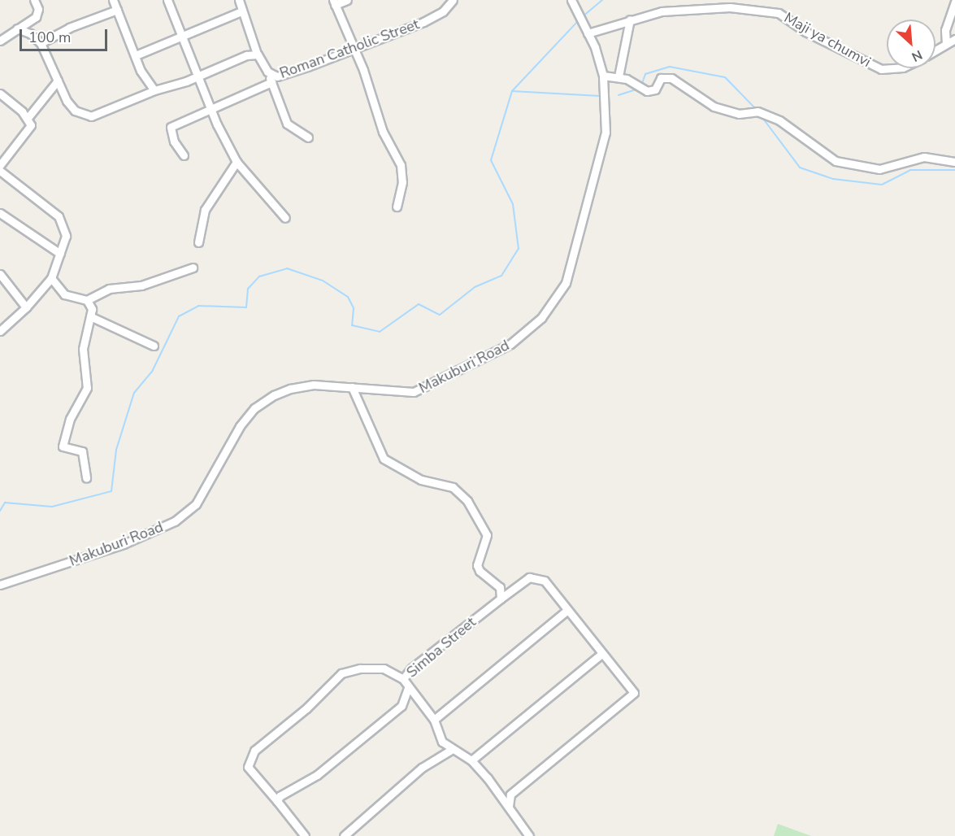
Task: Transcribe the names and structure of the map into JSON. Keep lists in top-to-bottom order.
{
  "streets": {
    "street": [
      "Maji ya chumvi",
      "Roman Catholic Street",
      "Makuburi Road",
      "Simba Street"
    ]
  },
  "crossings": [
    ["Maji ya chumvi", "Makuburi Road"]
  ],
  "scale_bar": "100 m",
  "north": "bottom right"
}
